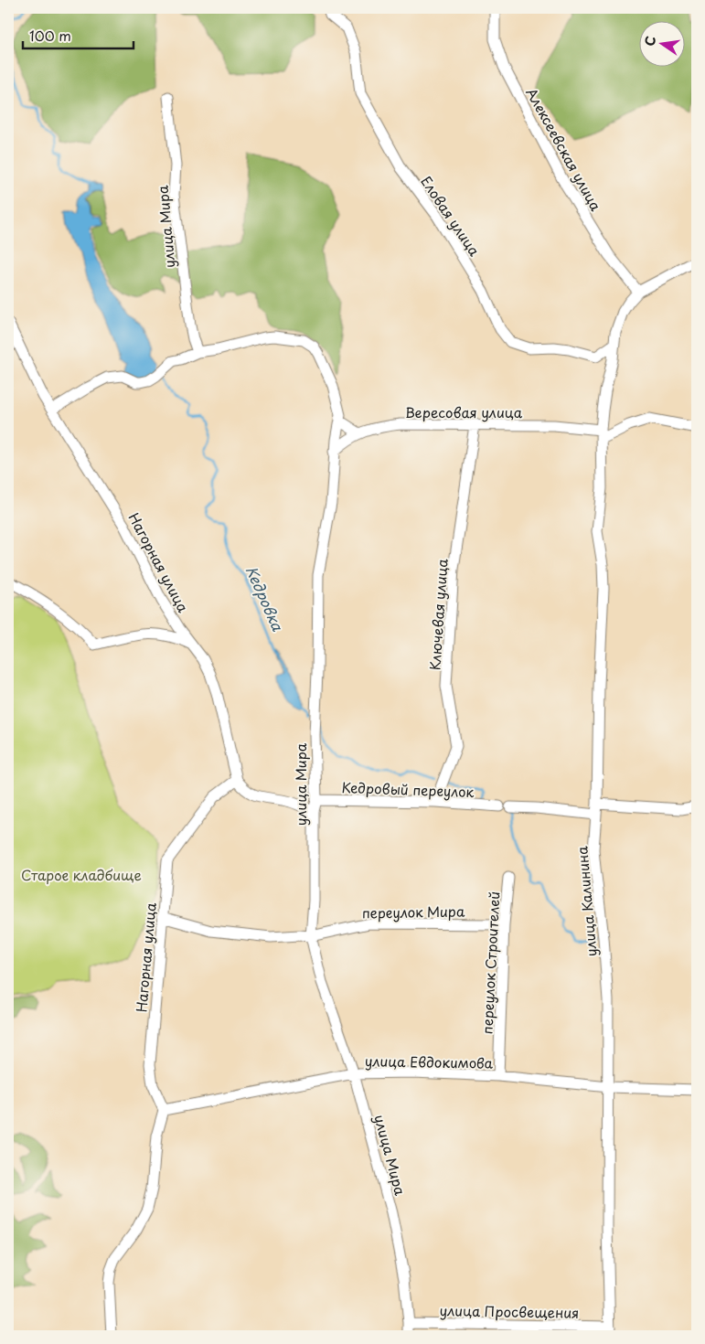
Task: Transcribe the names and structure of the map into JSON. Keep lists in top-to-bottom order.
{
  "streets": {
    "street": [
      "Алексеевская улица",
      "Еловая улица",
      "улица Мира",
      "Вересовая улица",
      "Нагорная улица",
      "Ключевая улица",
      "Кедровый переулок",
      "улица Калинина",
      "переулок Мира",
      "переулок Строителей",
      "улица Евдокимова",
      "улица Просвещения"
    ]
  },
  "crossings": [
    ["Алексеевская улица", "улица Калинина"],
    ["улица Мира", "Вересовая улица"],
    ["улица Мира", "Нагорная улица"],
    ["улица Мира", "Кедровый переулок"],
    ["улица Мира", "переулок Мира"],
    ["улица Мира", "улица Евдокимова"],
    ["улица Мира", "улица Просвещения"],
    ["Вересовая улица", "Ключевая улица"],
    ["Вересовая улица", "улица Калинина"],
    ["Нагорная улица", "переулок Мира"],
    ["Нагорная улица", "улица Евдокимова"],
    ["Ключевая улица", "Кедровый переулок"],
    ["Кедровый переулок", "улица Калинина"],
    ["улица Калинина", "улица Евдокимова"],
    ["улица Калинина", "улица Просвещения"],
    ["переулок Мира", "переулок Строителей"],
    ["переулок Строителей", "улица Евдокимова"]
  ],
  "water": ["Кедровка"],
  "parks": ["Старое кладбище"],
  "scale_bar": "100 m",
  "north": "left"
}
